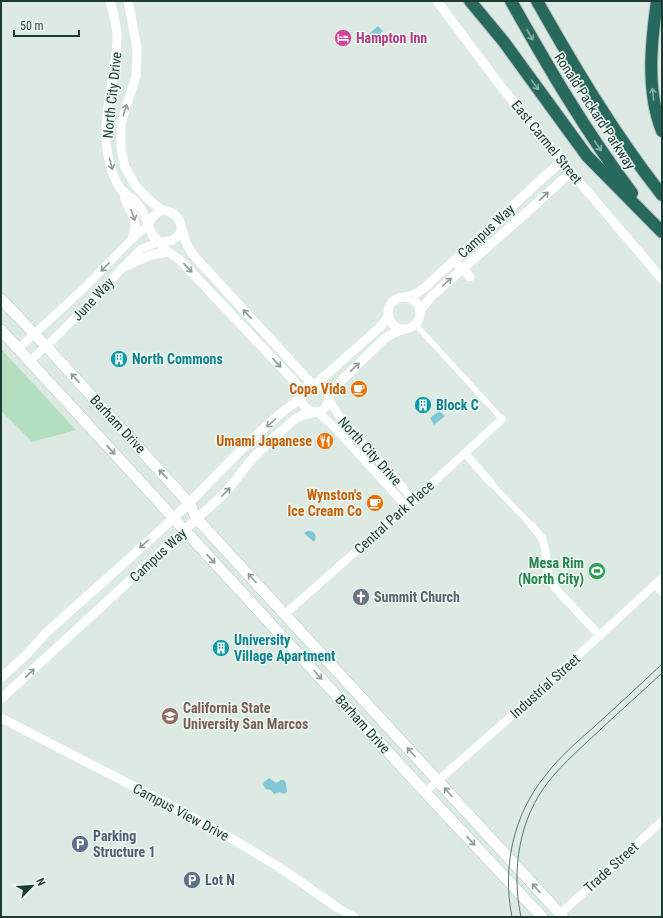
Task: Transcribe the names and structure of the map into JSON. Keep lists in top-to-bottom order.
{
  "streets": {
    "highway": ["Ronald Packard Parkway"],
    "main road": ["Barham Drive"],
    "street": [
      "North City Drive",
      "East Carmel Street",
      "Campus Way",
      "June Way",
      "Central Park Place",
      "Industrial Street",
      "Campus View Drive",
      "Trade Street"
    ]
  },
  "crossings": [
    ["North City Drive", "Campus Way"],
    ["North City Drive", "June Way"],
    ["North City Drive", "Central Park Place"],
    ["East Carmel Street", "Campus Way"],
    ["Campus Way", "Barham Drive"],
    ["June Way", "Barham Drive"],
    ["Barham Drive", "Central Park Place"],
    ["Barham Drive", "Industrial Street"],
    ["Barham Drive", "Trade Street"]
  ],
  "places": {
    "hotel": ["Hampton Inn"],
    "building": ["North Commons", "Block C", "University Village Apartment"],
    "cafe": ["Copa Vida", "Wynston's Ice Cream Co"],
    "restaurant": ["Umami Japanese"],
    "sports": ["Mesa Rim (North City)"],
    "church": ["Summit Church"],
    "school or university": ["California State University San Marcos"],
    "parking": ["Parking Structure 1", "Lot N"]
  },
  "scale_bar": "50 m",
  "north": "top right"
}
